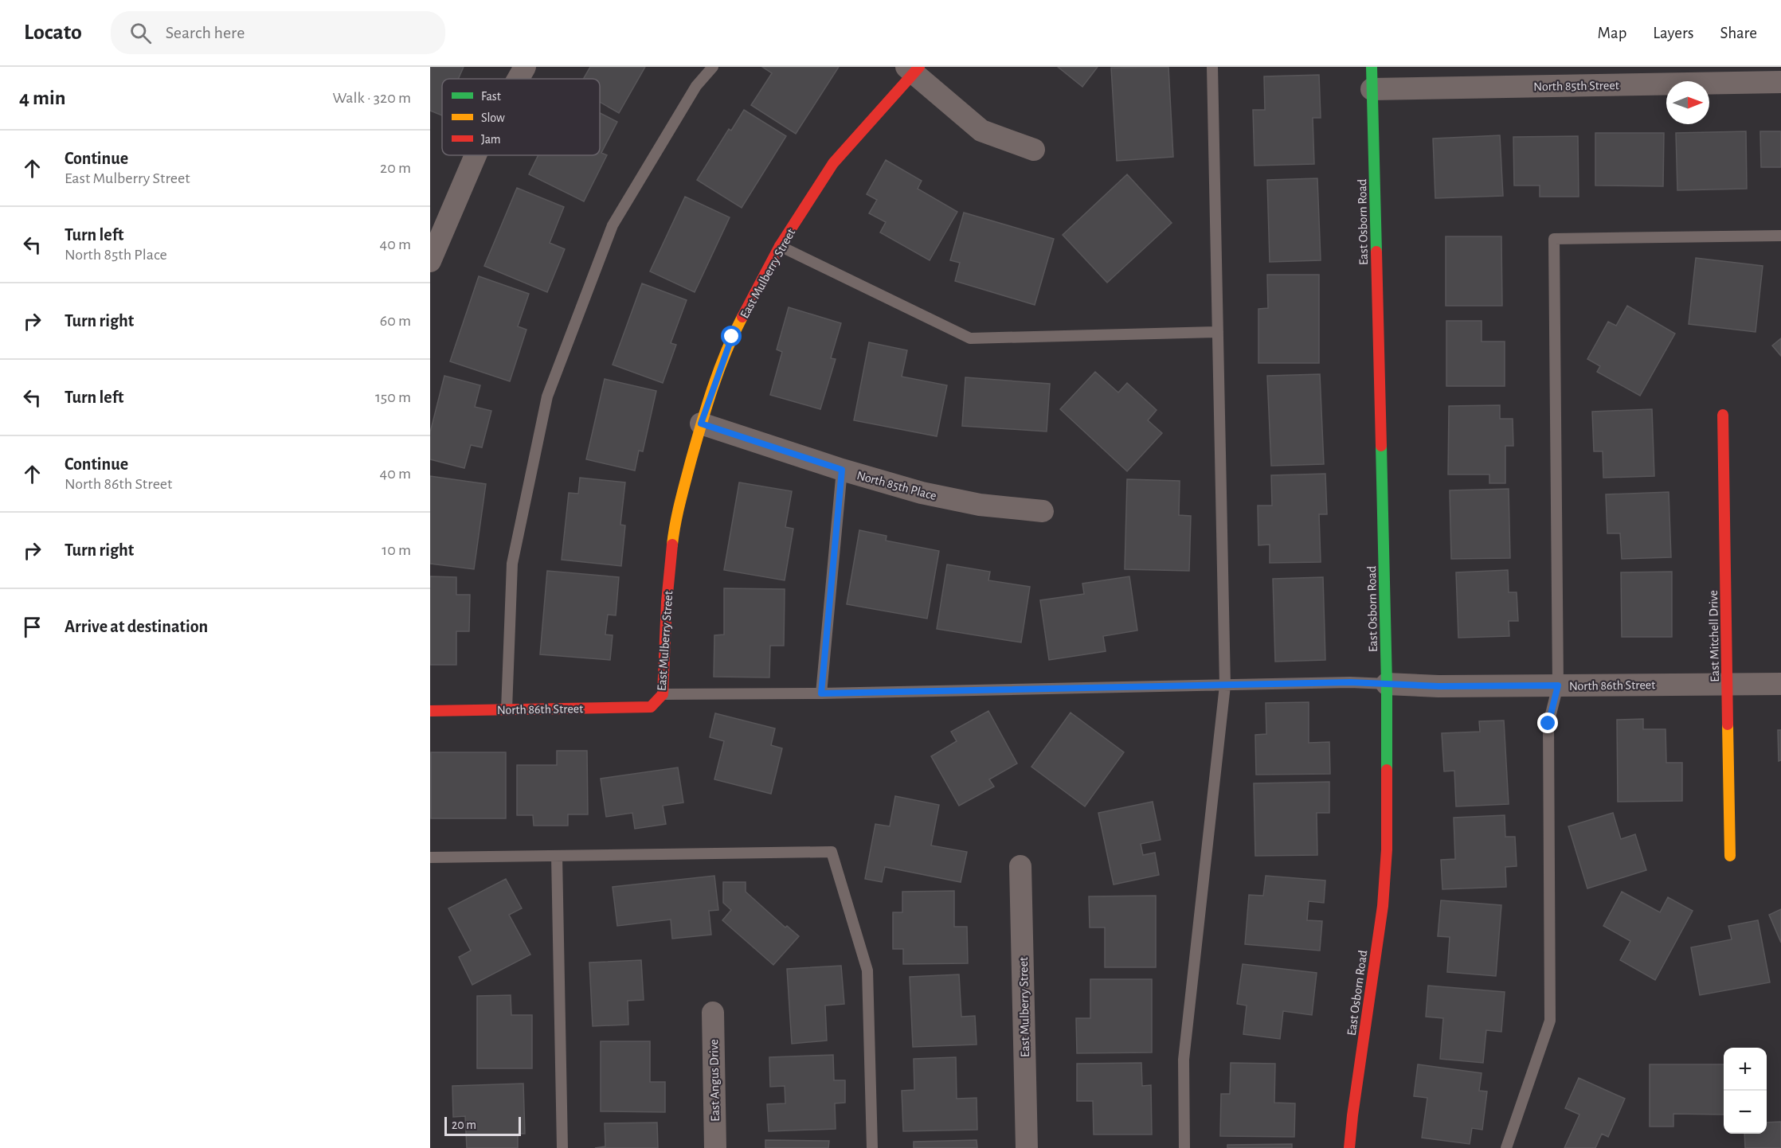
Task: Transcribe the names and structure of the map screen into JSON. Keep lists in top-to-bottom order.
{
  "streets": {
    "street": [
      "North 85th Street",
      "East Osborn Road",
      "East Mulberry Street",
      "North 85th Place",
      "East Mitchell Drive",
      "North 86th Street",
      "East Angus Drive"
    ]
  },
  "crossings": [
    ["North 85th Street", "East Osborn Road"],
    ["East Osborn Road", "North 86th Street"],
    ["East Mulberry Street", "North 85th Place"],
    ["East Mulberry Street", "North 86th Street"],
    ["East Mitchell Drive", "North 86th Street"]
  ],
  "legend": ["Fast", "Slow", "Jam"],
  "scale_bar": "20 m",
  "north": "right",
  "page": {
    "header": "Locato",
    "search": "Search here",
    "nav": ["Map", "Layers", "Share"],
    "heading": ["4 min", "Walk · 320 m"],
    "list": [
      ["Continue", "East Mulberry Street", "20 m"],
      ["Turn left", "North 85th Place", "40 m"],
      ["Turn right", "60 m"],
      ["Turn left", "150 m"],
      ["Continue", "North 86th Street", "40 m"],
      ["Turn right", "10 m"],
      "Arrive at destination"
    ],
    "map_buttons": ["+", "−"],
    "scale": "20 m"
  }
}
